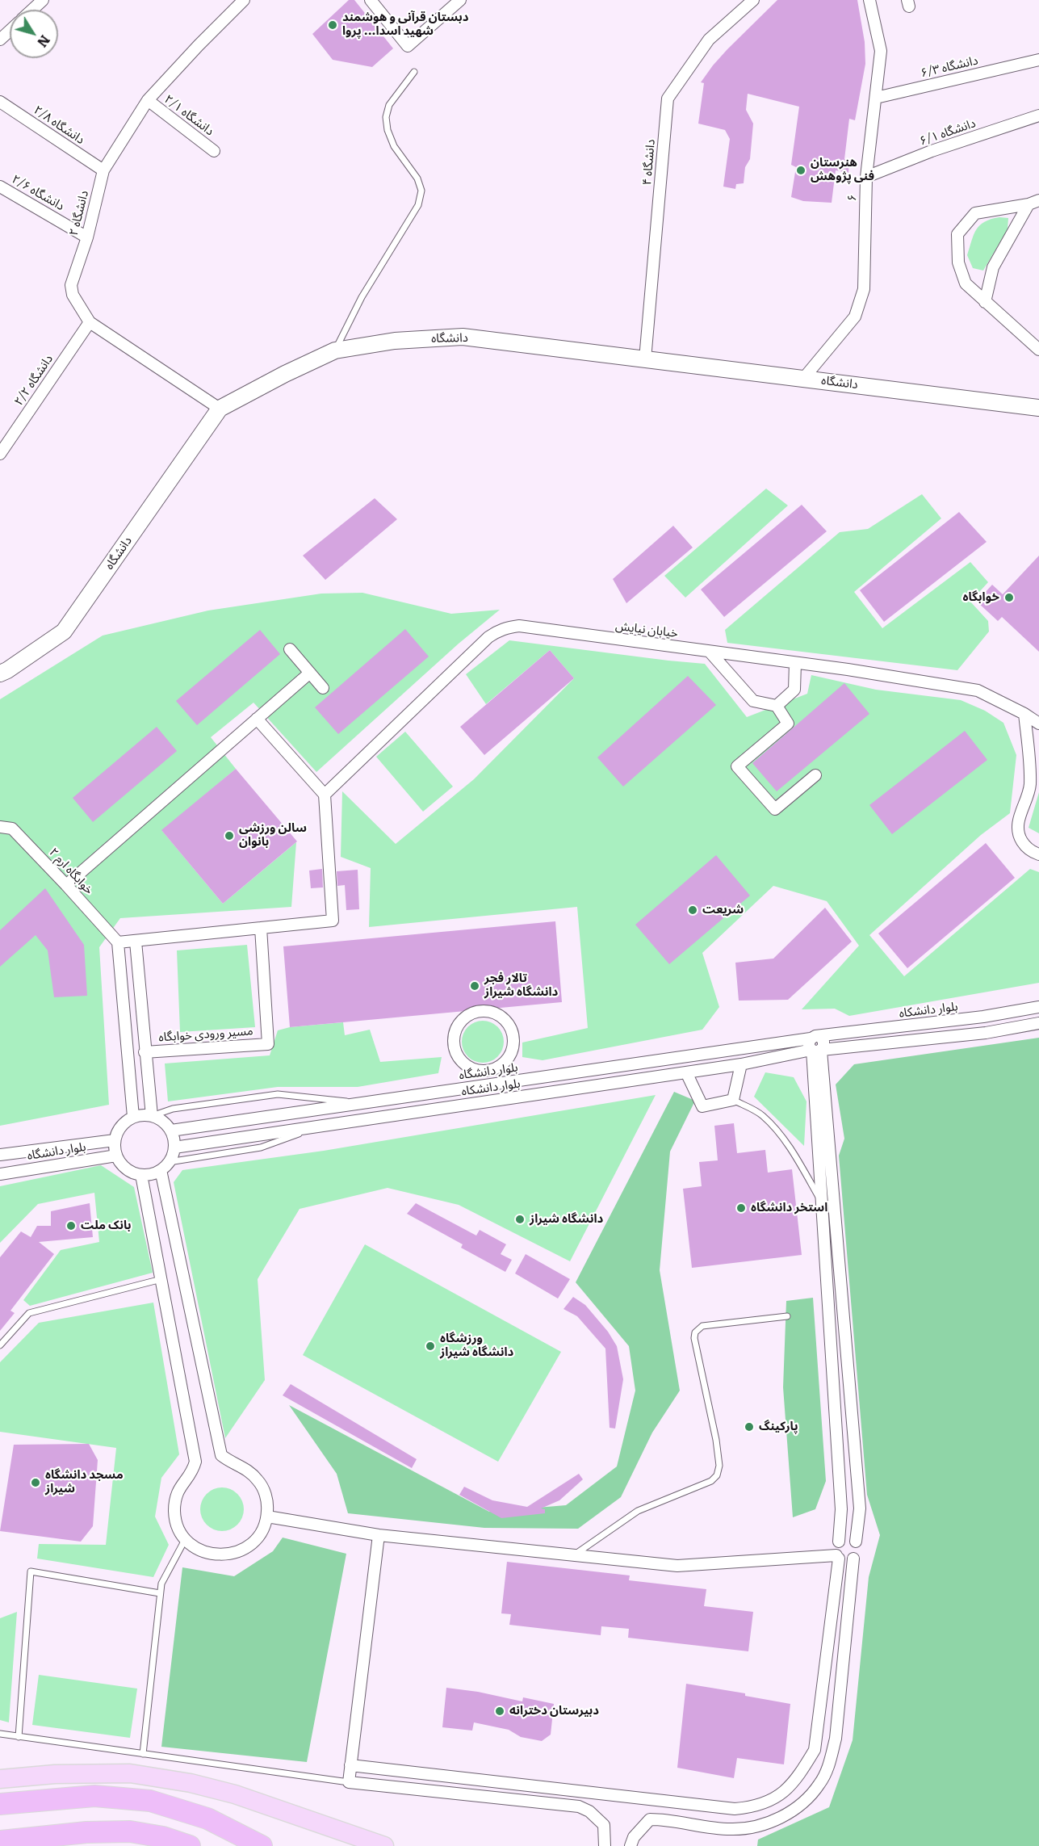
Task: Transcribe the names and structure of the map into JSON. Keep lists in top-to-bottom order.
{
  "streets": {
    "street": [
      "۶/۳ دانشگاه",
      "۲/۱ دانشگاه",
      "۲/۸ دانشگاه",
      "۶/۱ دانشگاه",
      "۴ دانشگاه",
      "۲/۶ دانشگاه",
      "۶",
      "۲ دانشگاه",
      "دانشگاه",
      "۲/۲ دانشگاه",
      "خیابان نیایش",
      "خوابگاه ارم ۲",
      "بلوار دانشکاه",
      "مسیر ورودی خوابگاه",
      "بلوار دانشگاه"
    ]
  },
  "crossings": [
    ["۶/۳ دانشگاه", "۶"],
    ["۲/۱ دانشگاه", "۲ دانشگاه"],
    ["۲/۸ دانشگاه", "۲ دانشگاه"],
    ["۶/۱ دانشگاه", "۶"],
    ["۴ دانشگاه", "دانشگاه"],
    ["۲/۶ دانشگاه", "۲ دانشگاه"],
    ["۶", "دانشگاه"],
    ["۲ دانشگاه", "دانشگاه"],
    ["۲ دانشگاه", "۲/۲ دانشگاه"],
    ["بلوار دانشکاه", "بلوار دانشگاه"]
  ],
  "places": [
    "دبستان قرآنی و هوشمند شهید اسدا... پروا",
    "هنرستان فنی پژوهش",
    "خوابگاه",
    "سالن ورزشی بانوان",
    "شریعت",
    "تالار فجر دانشگاه شیراز",
    "استخر دانشگاه",
    "دانشگاه شیراز",
    "بانک ملت",
    "ورزشگاه دانشگاه شیراز",
    "پارکینگ",
    "مسجد دانشگاه شیراز",
    "دبیرستان دخترانه"
  ],
  "north": "bottom right"
}
